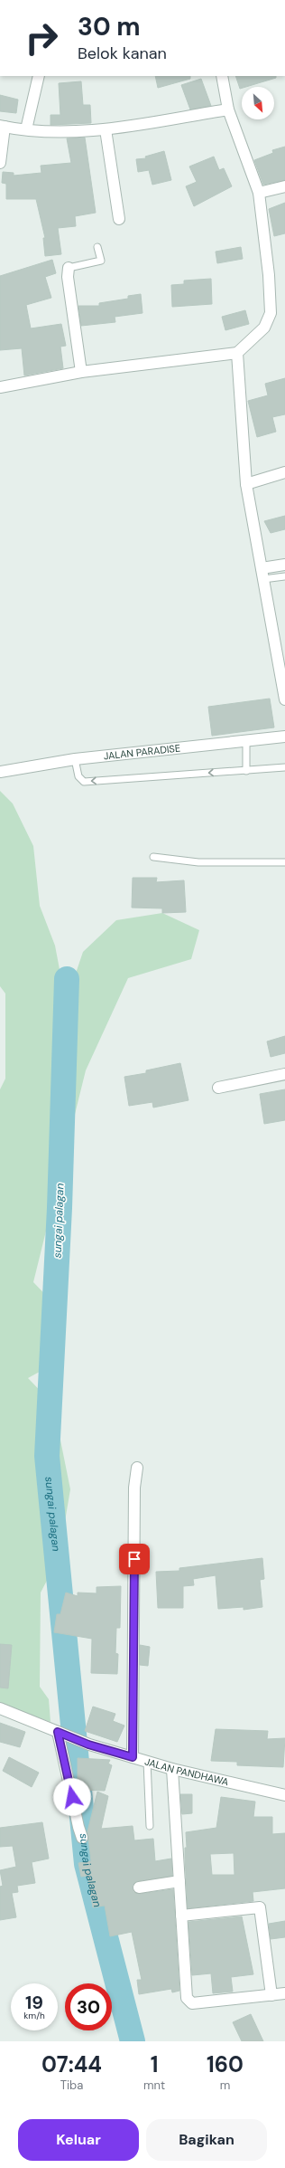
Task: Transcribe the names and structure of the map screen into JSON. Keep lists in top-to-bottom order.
{
  "streets": {
    "street": ["JALAN PARADISE", "JALAN PANDHAWA"]
  },
  "water": ["sungai palagan"],
  "north": "bottom right",
  "page": {
    "turn": ["30 m", "Belok kanan"],
    "speed": "19 km/h",
    "limit": "30",
    "eta": [
      "07:44",
      "Tiba",
      "1",
      "mnt",
      "160",
      "m"
    ],
    "buttons": ["Keluar", "Bagikan"]
  }
}
